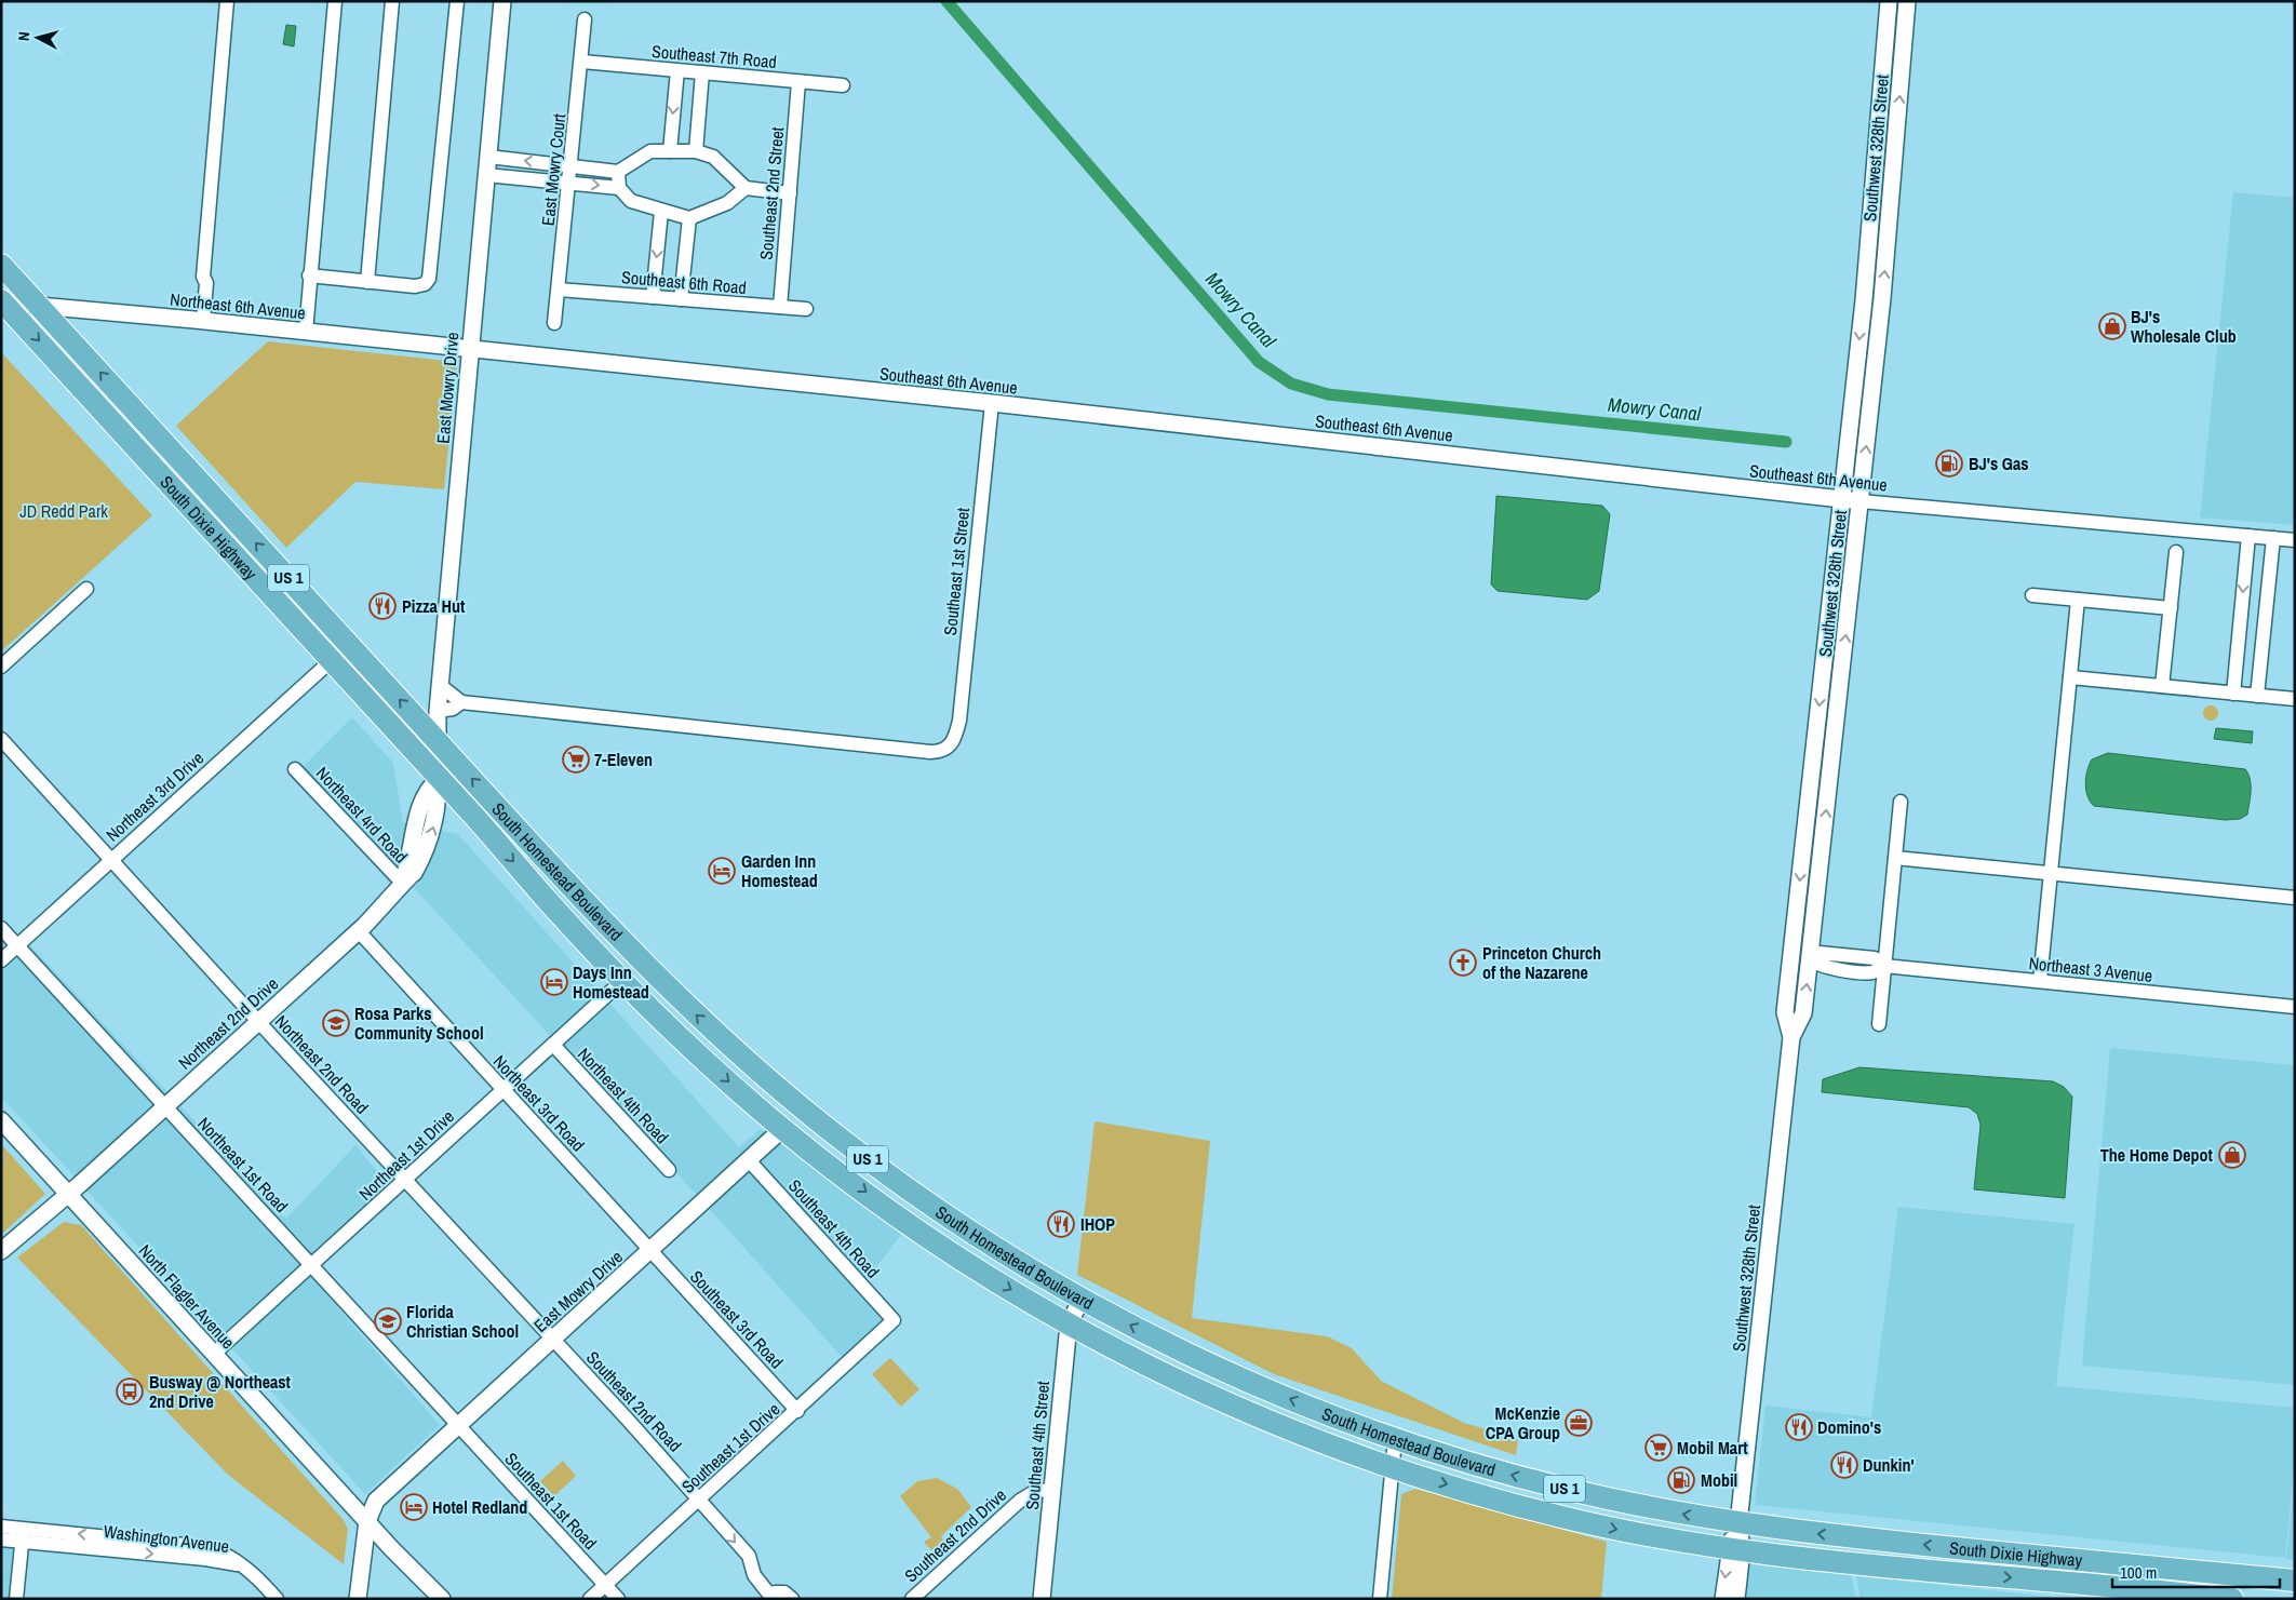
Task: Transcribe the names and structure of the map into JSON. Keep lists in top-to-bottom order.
{
  "streets": {
    "highway": ["South Dixie Highway", "US 1", "South Homestead Boulevard"],
    "street": [
      "Southeast 7th Road",
      "Southwest 328th Street",
      "East Mowry Court",
      "Southeast 2nd Street",
      "Southeast 6th Road",
      "Northeast 6th Avenue",
      "Southeast 6th Avenue",
      "East Mowry Drive",
      "Southeast 1st Street",
      "Northeast 3rd Drive",
      "Northeast 4rd Road",
      "Northeast 3 Avenue",
      "Northeast 2nd Drive",
      "Northeast 2nd Road",
      "Northeast 4th Road",
      "Northeast 3rd Road",
      "Northeast 1st Drive",
      "Northeast 1st Road",
      "Southeast 4th Road",
      "North Flagler Avenue",
      "Southeast 3rd Road",
      "Southeast 2nd Road",
      "Southeast 4th Street",
      "Southeast 1st Drive",
      "Southeast 1st Road",
      "Southeast 2nd Drive",
      "Washington Avenue"
    ]
  },
  "crossings": [
    ["Southeast 7th Road", "East Mowry Court"],
    ["Southeast 7th Road", "Southeast 2nd Street"],
    ["Southwest 328th Street", "Southeast 6th Avenue"],
    ["Southwest 328th Street", "South Dixie Highway"],
    ["Southwest 328th Street", "South Homestead Boulevard"],
    ["Southwest 328th Street", "Northeast 3 Avenue"],
    ["East Mowry Court", "Southeast 6th Road"],
    ["Southeast 2nd Street", "Southeast 6th Road"],
    ["Northeast 6th Avenue", "Southeast 6th Avenue"],
    ["Northeast 6th Avenue", "East Mowry Drive"],
    ["Northeast 6th Avenue", "South Dixie Highway"],
    ["Southeast 6th Avenue", "East Mowry Drive"],
    ["Southeast 6th Avenue", "Southeast 1st Street"],
    ["East Mowry Drive", "South Dixie Highway"],
    ["East Mowry Drive", "South Homestead Boulevard"],
    ["East Mowry Drive", "Northeast 2nd Road"],
    ["East Mowry Drive", "Northeast 3rd Road"],
    ["East Mowry Drive", "Northeast 1st Road"],
    ["East Mowry Drive", "Southeast 4th Road"],
    ["East Mowry Drive", "North Flagler Avenue"],
    ["East Mowry Drive", "Southeast 3rd Road"],
    ["East Mowry Drive", "Southeast 2nd Road"],
    ["East Mowry Drive", "Southeast 1st Road"],
    ["South Dixie Highway", "Northeast 3rd Drive"],
    ["South Dixie Highway", "South Homestead Boulevard"],
    ["Northeast 3rd Drive", "Northeast 2nd Road"],
    ["Northeast 3rd Drive", "Northeast 1st Road"],
    ["Northeast 4rd Road", "Northeast 2nd Drive"],
    ["South Homestead Boulevard", "Northeast 1st Drive"],
    ["South Homestead Boulevard", "Southeast 4th Street"],
    ["Northeast 2nd Drive", "Northeast 2nd Road"],
    ["Northeast 2nd Drive", "Northeast 3rd Road"],
    ["Northeast 2nd Drive", "Northeast 1st Road"],
    ["Northeast 2nd Drive", "North Flagler Avenue"],
    ["Northeast 2nd Road", "Northeast 1st Drive"],
    ["Northeast 2nd Road", "Southeast 2nd Road"],
    ["Northeast 4th Road", "Northeast 1st Drive"],
    ["Northeast 3rd Road", "Northeast 1st Drive"],
    ["Northeast 3rd Road", "Southeast 3rd Road"],
    ["Northeast 1st Drive", "Northeast 1st Road"],
    ["Northeast 1st Drive", "North Flagler Avenue"],
    ["Northeast 1st Road", "Southeast 1st Road"],
    ["Southeast 4th Road", "Southeast 1st Drive"],
    ["Southeast 3rd Road", "Southeast 1st Drive"],
    ["Southeast 2nd Road", "Southeast 1st Drive"],
    ["Southeast 4th Street", "Southeast 2nd Drive"],
    ["Southeast 1st Drive", "Southeast 1st Road"]
  ],
  "one_way": ["Southeast 2nd Road"],
  "water": ["Mowry Canal"],
  "parks": ["JD Redd Park"],
  "places": {
    "shop": ["BJ's Wholesale Club", "The Home Depot"],
    "fuel station": ["BJ's Gas", "Mobil"],
    "restaurant": [
      "Pizza Hut",
      "IHOP",
      "Domino's",
      "Dunkin'"
    ],
    "supermarket": ["7-Eleven", "Mobil Mart"],
    "hotel": ["Garden Inn Homestead", "Days Inn Homestead", "Hotel Redland"],
    "church": ["Princeton Church of the Nazarene"],
    "school or university": ["Rosa Parks Community School", "Florida Christian School"],
    "bus stop": ["Busway @ Northeast 2nd Drive"],
    "office": ["McKenzie CPA Group"]
  },
  "scale_bar": "100 m",
  "north": "left"
}
